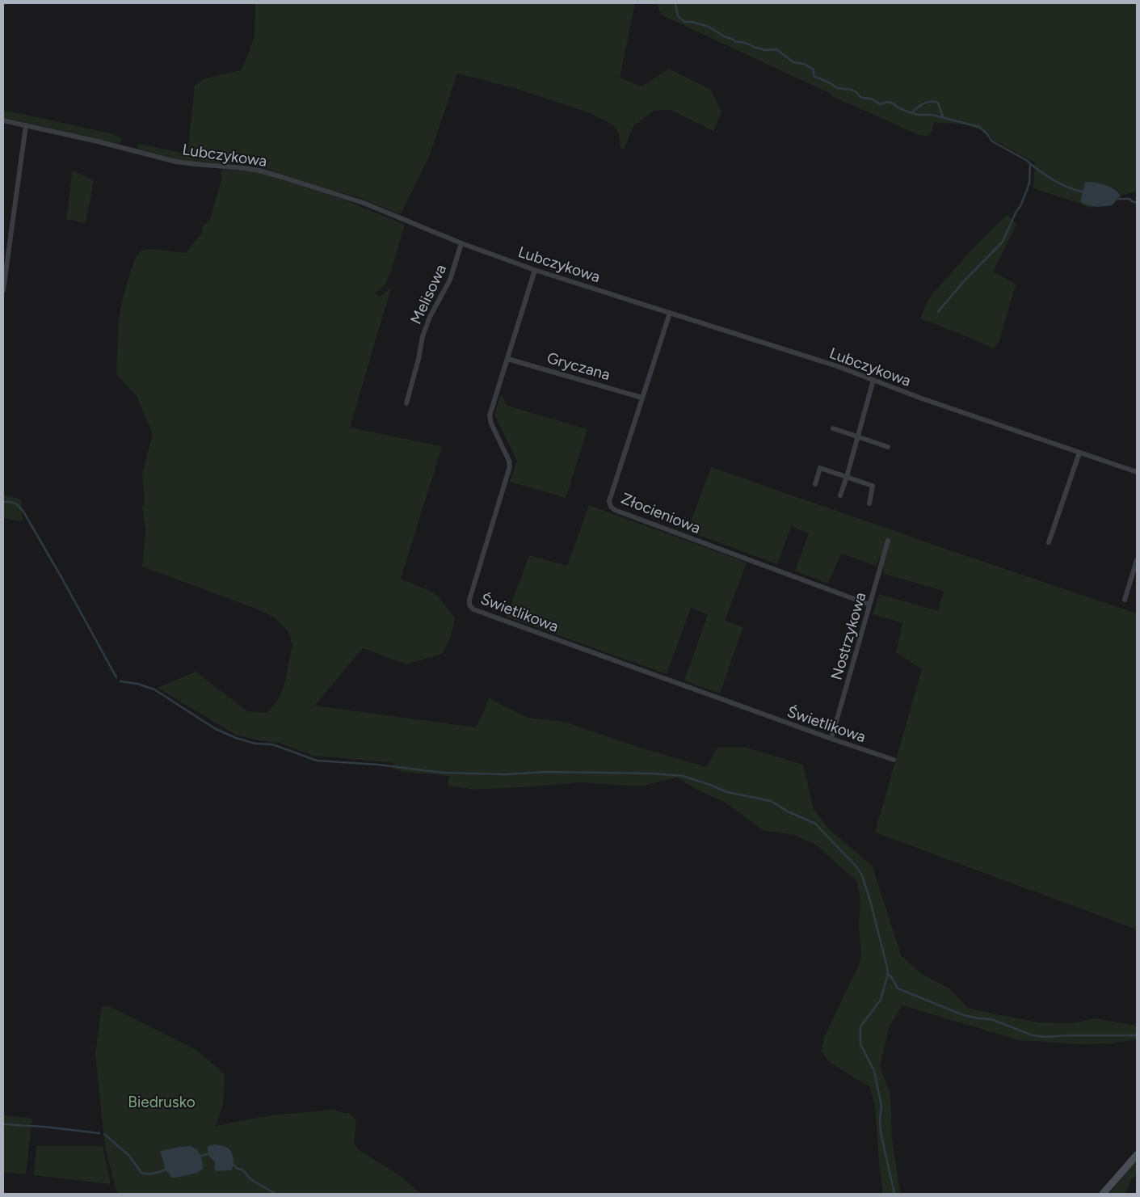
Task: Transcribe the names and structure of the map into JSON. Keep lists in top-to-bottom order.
{
  "streets": {
    "street": [
      "Lubczykowa",
      "Melisowa",
      "Gryczana",
      "Złocieniowa",
      "Świetlikowa",
      "Nostrzykowa"
    ]
  },
  "crossings": [
    ["Lubczykowa", "Melisowa"],
    ["Lubczykowa", "Złocieniowa"],
    ["Lubczykowa", "Świetlikowa"],
    ["Gryczana", "Złocieniowa"],
    ["Gryczana", "Świetlikowa"],
    ["Złocieniowa", "Nostrzykowa"],
    ["Świetlikowa", "Nostrzykowa"]
  ],
  "parks": ["Biedrusko"]
}
